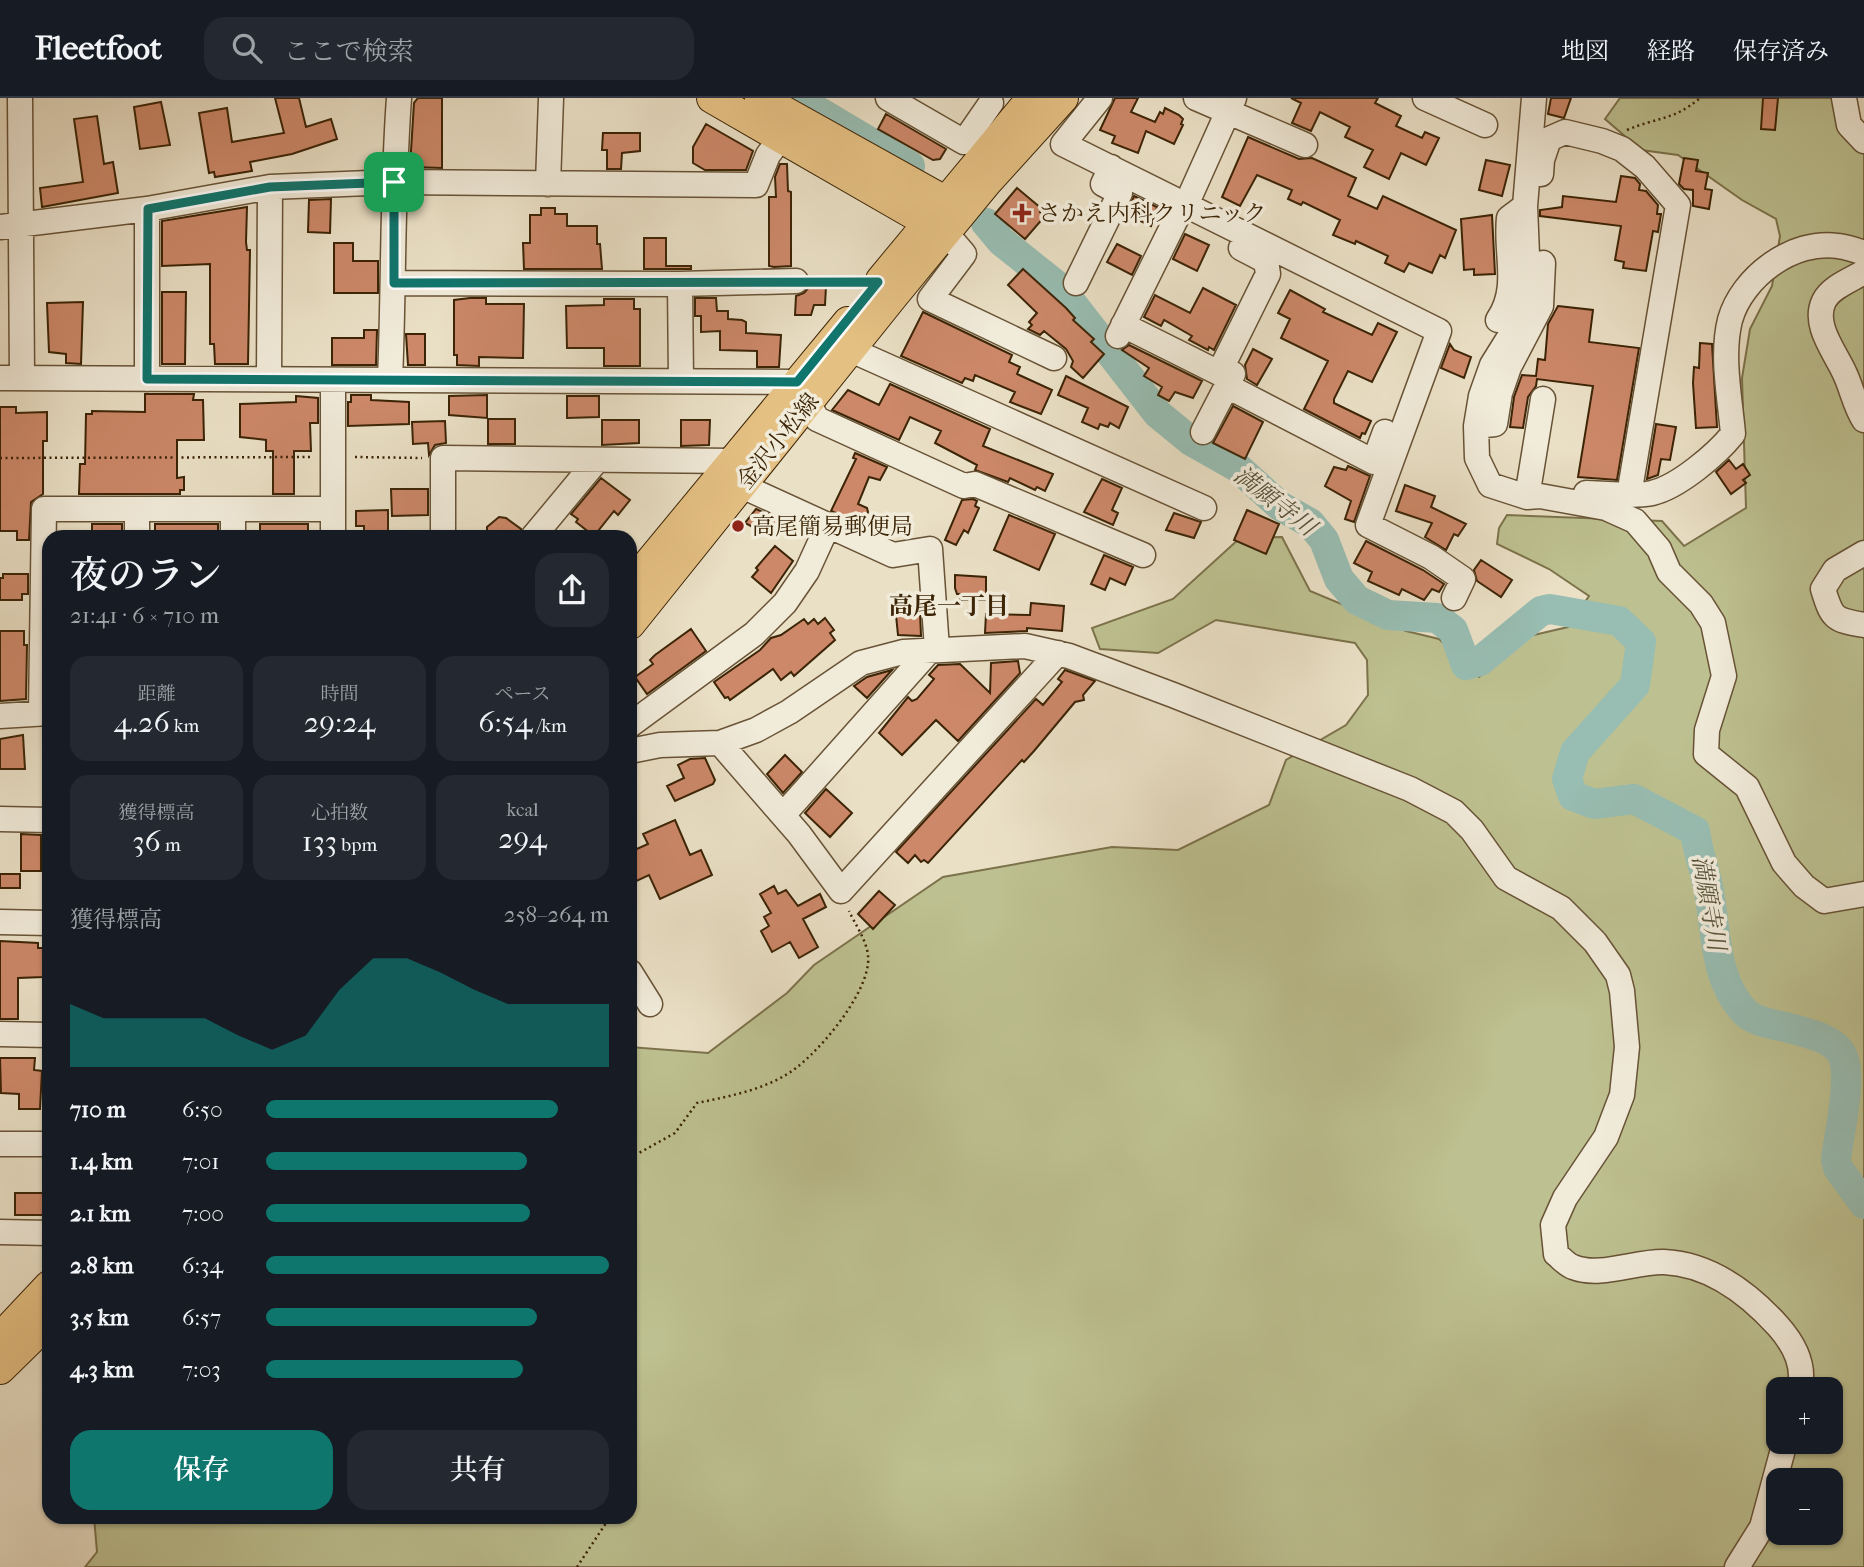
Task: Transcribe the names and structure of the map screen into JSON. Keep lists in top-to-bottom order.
{
  "streets": {
    "main road": ["金沢小松線"]
  },
  "districts": ["高尾一丁目"],
  "water": ["満願寺川"],
  "places": {
    "health": ["さかえ内科クリニック"],
    "other": ["高尾簡易郵便局"]
  },
  "page": {
    "header": "Fleetfoot",
    "search": "ここで検索",
    "nav": ["地図", "経路", "保存済み"],
    "heading": ["夜のラン", "21:41 · 6 × 710 m"],
    "stats": [
      ["距離", "4.26 km"],
      ["時間", "29:24"],
      ["ペース", "6:54 /km"],
      ["獲得標高", "36 m"],
      ["心拍数", "133 bpm"],
      ["kcal", "294"]
    ],
    "chart": ["獲得標高", "258–264 m"],
    "list": [
      {
        "name": "710 m",
        "note": "6:50"
      },
      {
        "name": "1.4 km",
        "note": "7:01"
      },
      {
        "name": "2.1 km",
        "note": "7:00"
      },
      {
        "name": "2.8 km",
        "note": "6:34"
      },
      {
        "name": "3.5 km",
        "note": "6:57"
      },
      {
        "name": "4.3 km",
        "note": "7:03"
      }
    ],
    "map_buttons": ["+", "−"],
    "buttons": ["保存", "共有"]
  }
}
